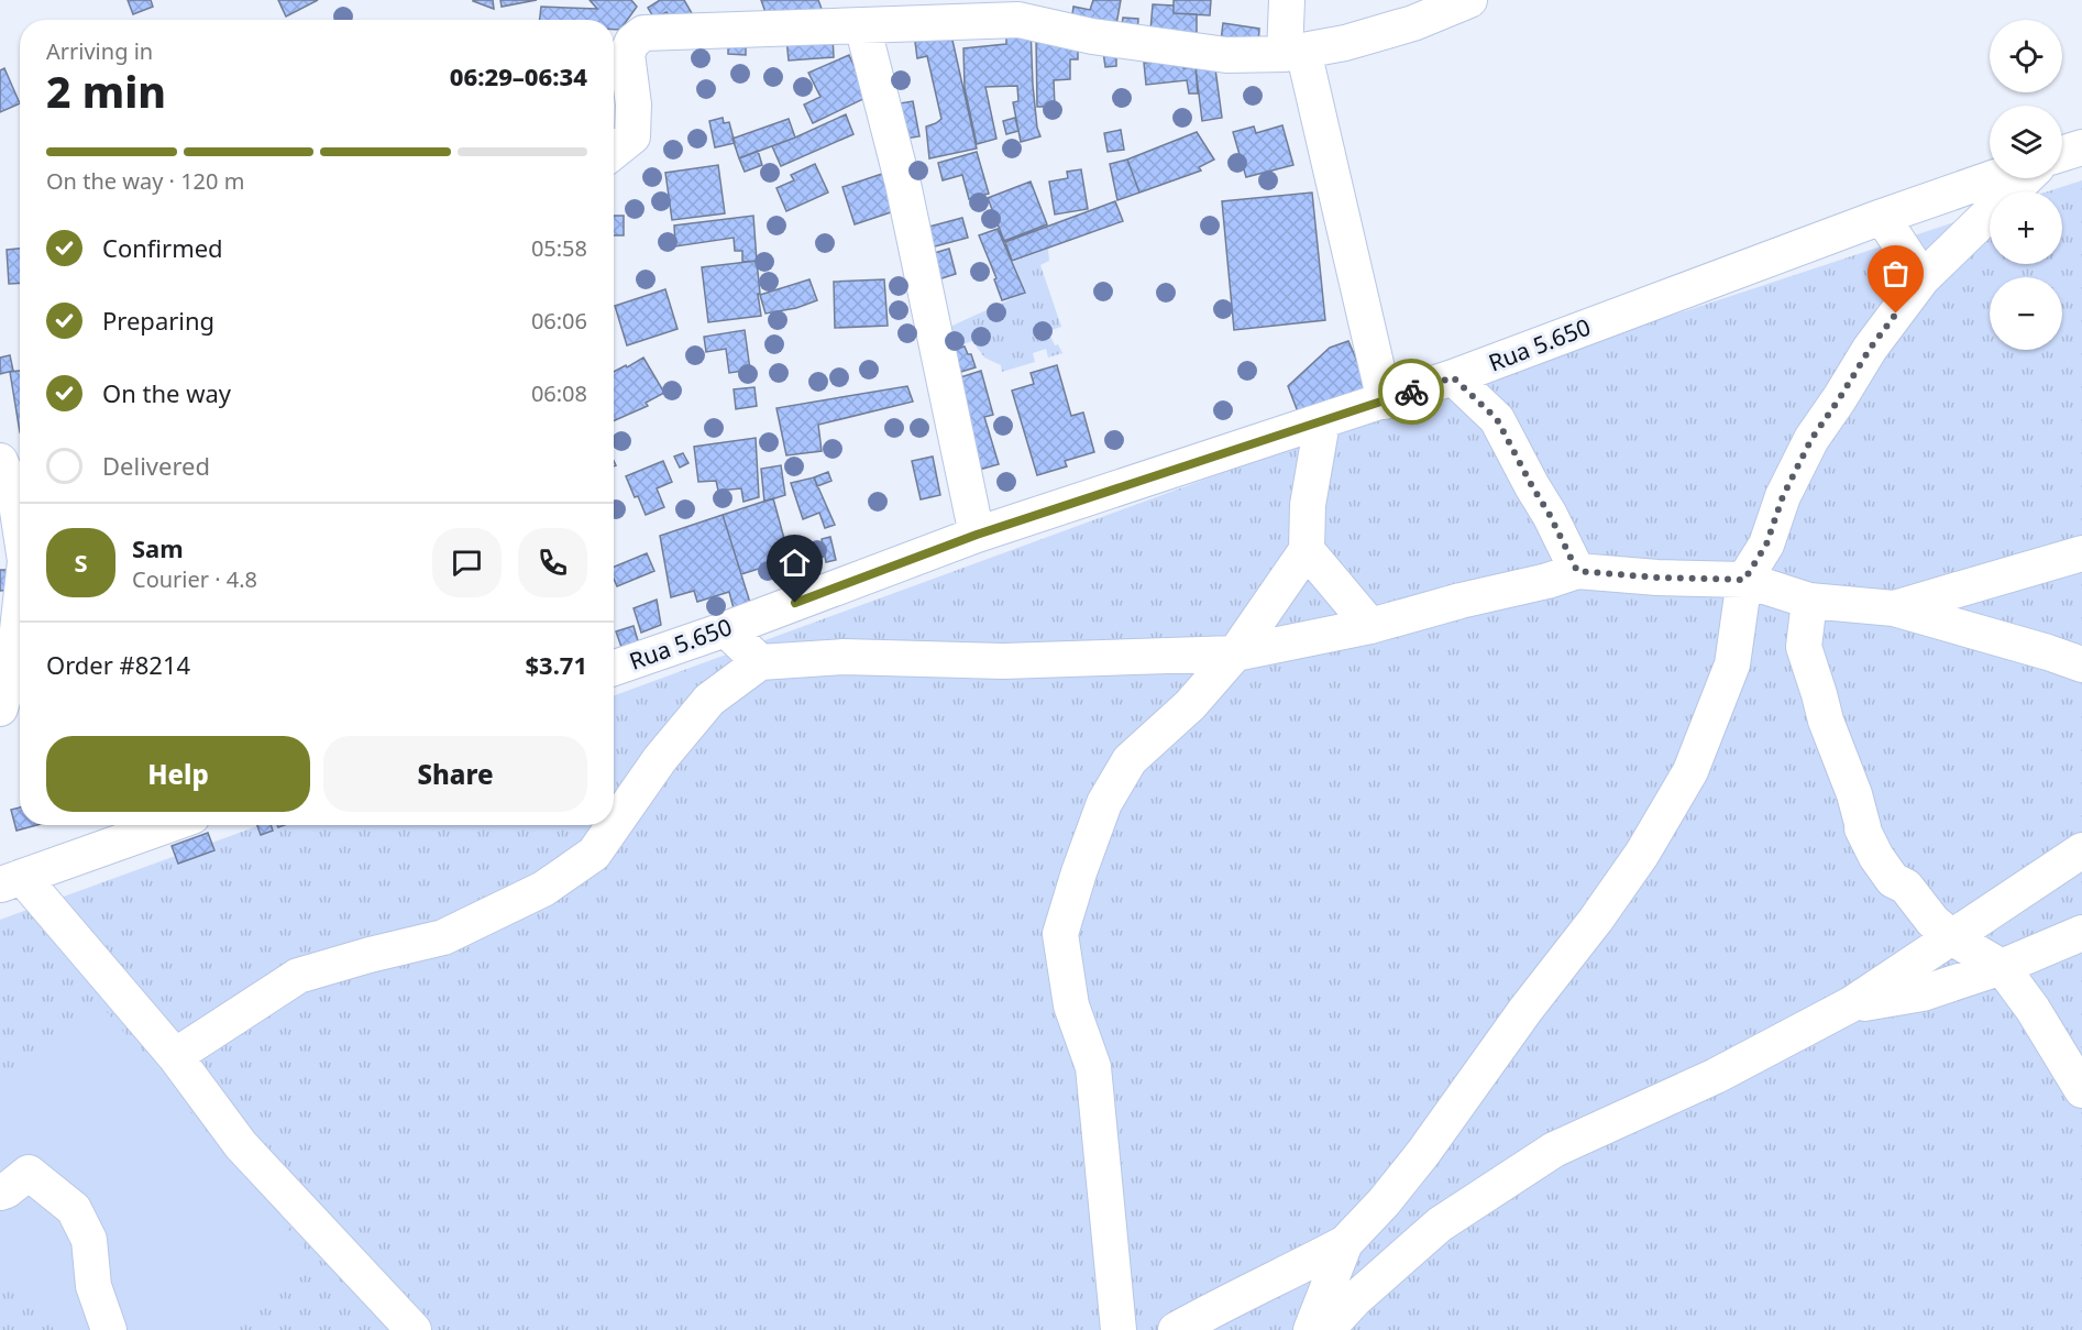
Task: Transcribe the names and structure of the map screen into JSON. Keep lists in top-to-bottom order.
{
  "streets": {
    "street": ["Rua 5.650"]
  },
  "page": {
    "map_buttons": ["+", "−"],
    "heading": ["2 min", "Arriving in", "06:29–06:34"],
    "panel": [
      "Sam",
      "Courier · 4.8",
      "Order #8214",
      "$3.71"
    ],
    "bar": "On the way · 120 m",
    "list": [
      ["Confirmed", "05:58"],
      ["Preparing", "06:06"],
      ["On the way", "06:08"],
      "Delivered"
    ],
    "round": "S",
    "buttons": ["Help", "Share"]
  }
}
